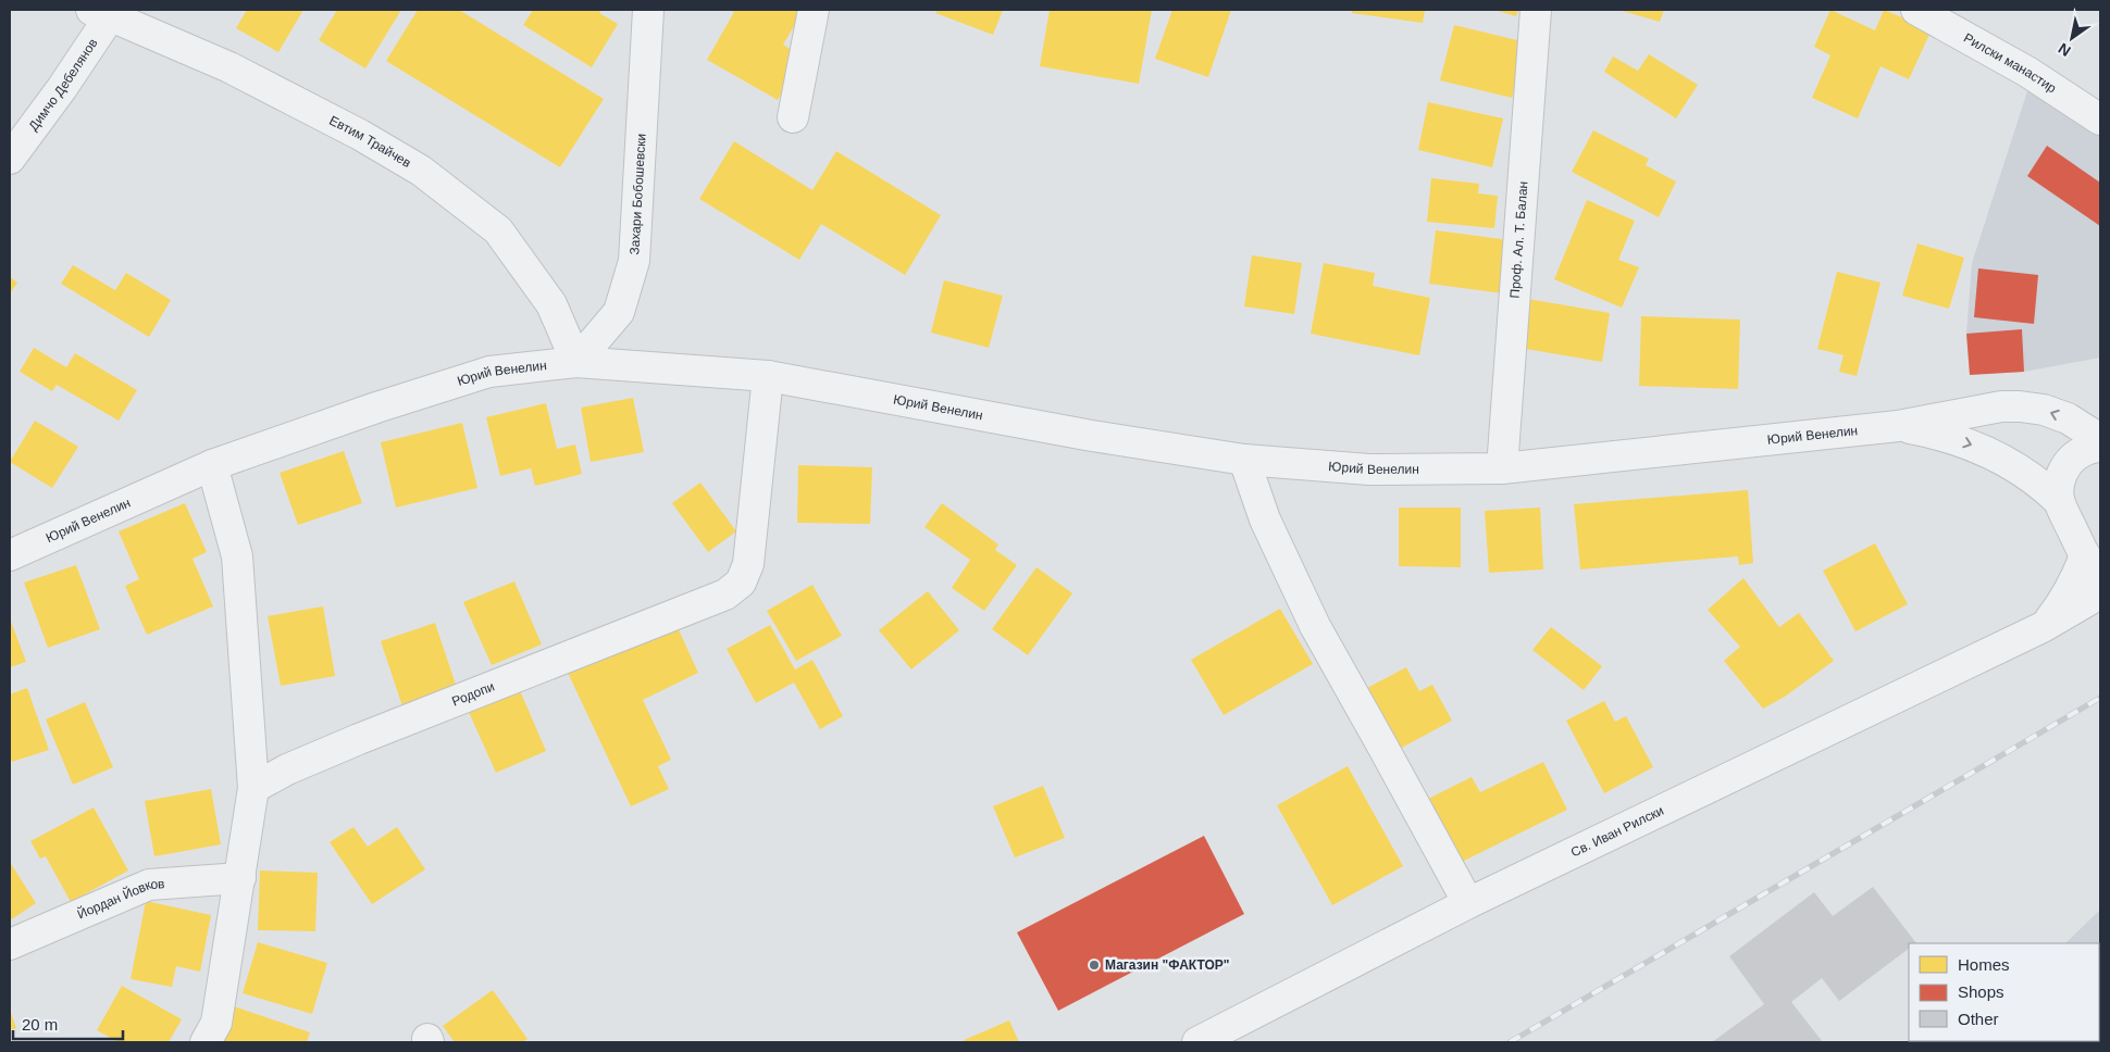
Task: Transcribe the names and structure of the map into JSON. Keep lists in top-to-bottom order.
{
  "streets": {
    "street": [
      "Рилски манастир",
      "Димчо Дебелянов",
      "Евтим Трайчев",
      "Захари Бобошевски",
      "Проф. Ал. Т. Балан",
      "Юрий Венелин",
      "Родопи",
      "Св. Иван Рилски",
      "Йордан Йовков"
    ]
  },
  "crossings": [
    ["Димчо Дебелянов", "Евтим Трайчев"],
    ["Евтим Трайчев", "Захари Бобошевски"],
    ["Евтим Трайчев", "Юрий Венелин"],
    ["Захари Бобошевски", "Юрий Венелин"],
    ["Проф. Ал. Т. Балан", "Юрий Венелин"],
    ["Юрий Венелин", "Родопи"]
  ],
  "places": ["Магазин \"ФАКТОР\""],
  "legend": ["Homes", "Shops", "Other"],
  "scale_bar": "20 m",
  "north": "bottom left"
}
